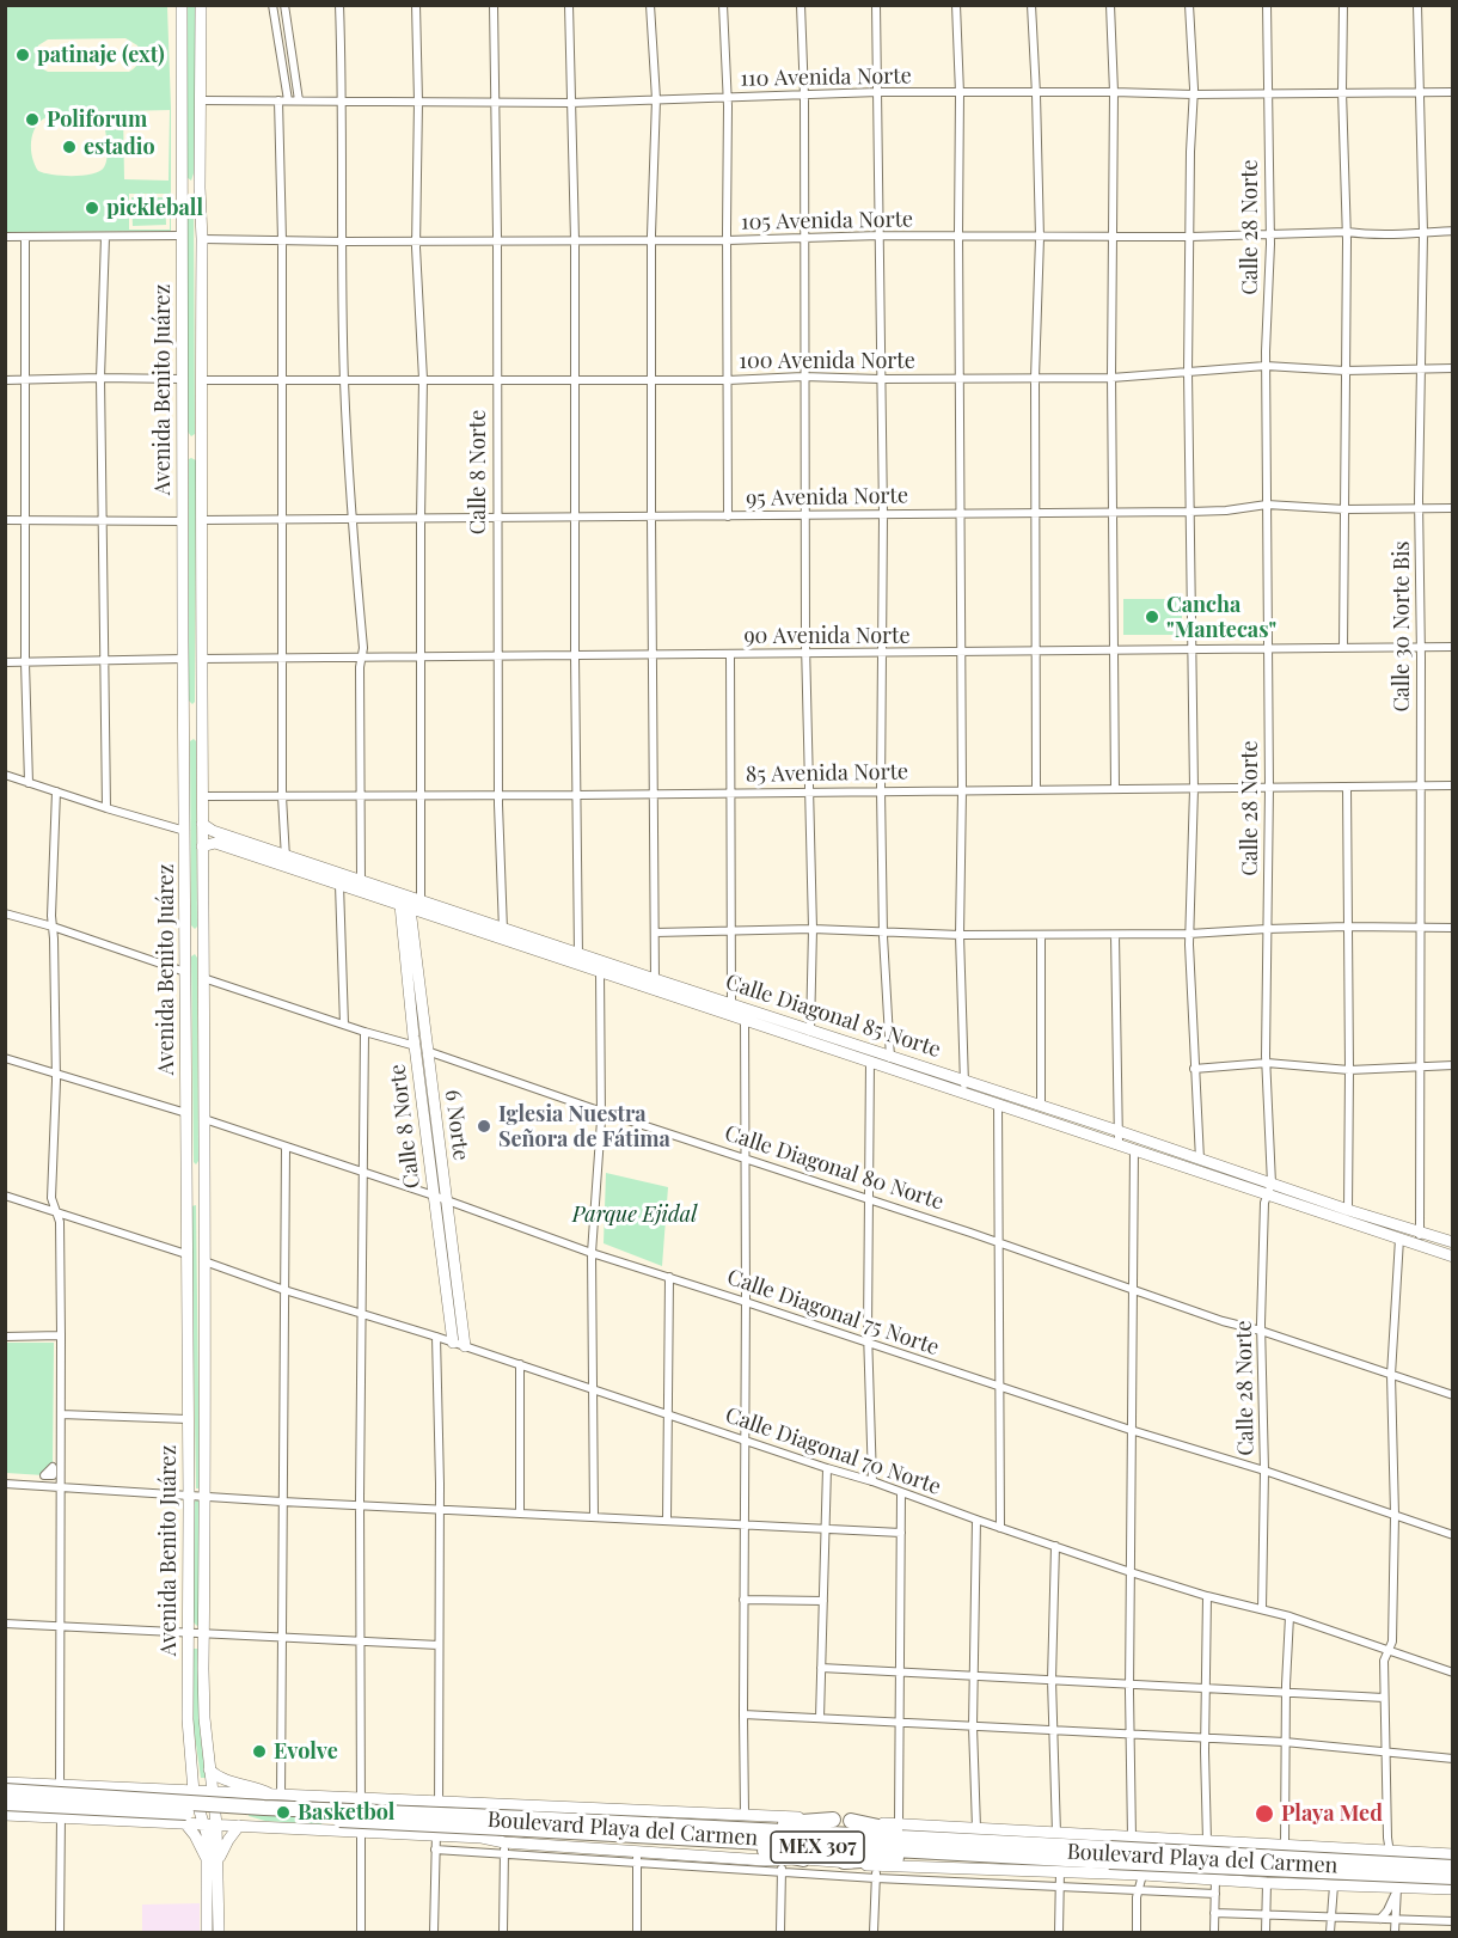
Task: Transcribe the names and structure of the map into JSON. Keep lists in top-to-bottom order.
{
  "streets": {
    "highway": ["MEX 307"],
    "main road": [
      "Avenida Benito Juárez",
      "Calle 8 Norte",
      "Calle Diagonal 85 Norte",
      "6 Norte",
      "Boulevard Playa del Carmen"
    ],
    "street": [
      "110 Avenida Norte",
      "105 Avenida Norte",
      "Calle 28 Norte",
      "100 Avenida Norte",
      "95 Avenida Norte",
      "Calle 30 Norte Bis",
      "90 Avenida Norte",
      "85 Avenida Norte",
      "Calle Diagonal 80 Norte",
      "Calle Diagonal 75 Norte",
      "Calle Diagonal 70 Norte"
    ]
  },
  "crossings": [
    ["110 Avenida Norte", "Calle 28 Norte"],
    ["110 Avenida Norte", "Avenida Benito Juárez"],
    ["110 Avenida Norte", "Calle 8 Norte"],
    ["110 Avenida Norte", "Calle 30 Norte Bis"],
    ["105 Avenida Norte", "Calle 28 Norte"],
    ["105 Avenida Norte", "Avenida Benito Juárez"],
    ["105 Avenida Norte", "Calle 8 Norte"],
    ["105 Avenida Norte", "Calle 30 Norte Bis"],
    ["Calle 28 Norte", "100 Avenida Norte"],
    ["Calle 28 Norte", "95 Avenida Norte"],
    ["Calle 28 Norte", "90 Avenida Norte"],
    ["Calle 28 Norte", "85 Avenida Norte"],
    ["Calle 28 Norte", "Calle Diagonal 85 Norte"],
    ["Calle 28 Norte", "Calle Diagonal 80 Norte"],
    ["Calle 28 Norte", "Calle Diagonal 75 Norte"],
    ["Calle 28 Norte", "Calle Diagonal 70 Norte"],
    ["100 Avenida Norte", "Avenida Benito Juárez"],
    ["100 Avenida Norte", "Calle 8 Norte"],
    ["100 Avenida Norte", "Calle 30 Norte Bis"],
    ["Avenida Benito Juárez", "95 Avenida Norte"],
    ["Avenida Benito Juárez", "90 Avenida Norte"],
    ["Avenida Benito Juárez", "85 Avenida Norte"],
    ["Avenida Benito Juárez", "Calle Diagonal 85 Norte"],
    ["Avenida Benito Juárez", "Calle Diagonal 80 Norte"],
    ["Avenida Benito Juárez", "Calle Diagonal 75 Norte"],
    ["Avenida Benito Juárez", "Calle Diagonal 70 Norte"],
    ["Avenida Benito Juárez", "Boulevard Playa del Carmen"],
    ["Calle 8 Norte", "95 Avenida Norte"],
    ["Calle 8 Norte", "90 Avenida Norte"],
    ["Calle 8 Norte", "85 Avenida Norte"],
    ["Calle 8 Norte", "Calle Diagonal 85 Norte"],
    ["Calle 8 Norte", "6 Norte"],
    ["Calle 8 Norte", "Calle Diagonal 80 Norte"],
    ["Calle 8 Norte", "Calle Diagonal 75 Norte"],
    ["Calle 8 Norte", "Calle Diagonal 70 Norte"],
    ["95 Avenida Norte", "Calle 30 Norte Bis"],
    ["Calle 30 Norte Bis", "90 Avenida Norte"],
    ["Calle 30 Norte Bis", "85 Avenida Norte"],
    ["Calle 30 Norte Bis", "Calle Diagonal 85 Norte"],
    ["Calle Diagonal 85 Norte", "6 Norte"],
    ["6 Norte", "Calle Diagonal 80 Norte"],
    ["6 Norte", "Calle Diagonal 75 Norte"],
    ["6 Norte", "Calle Diagonal 70 Norte"],
    ["Boulevard Playa del Carmen", "MEX 307"]
  ],
  "parks": ["Parque Ejidal"],
  "places": [
    "patinaje (ext)",
    "Poliforum",
    "estadio",
    "pickleball",
    "Cancha \"Mantecas\"",
    "Iglesia Nuestra Señora de Fátima",
    "Evolve",
    "Basketbol",
    "Playa Med"
  ]
}
